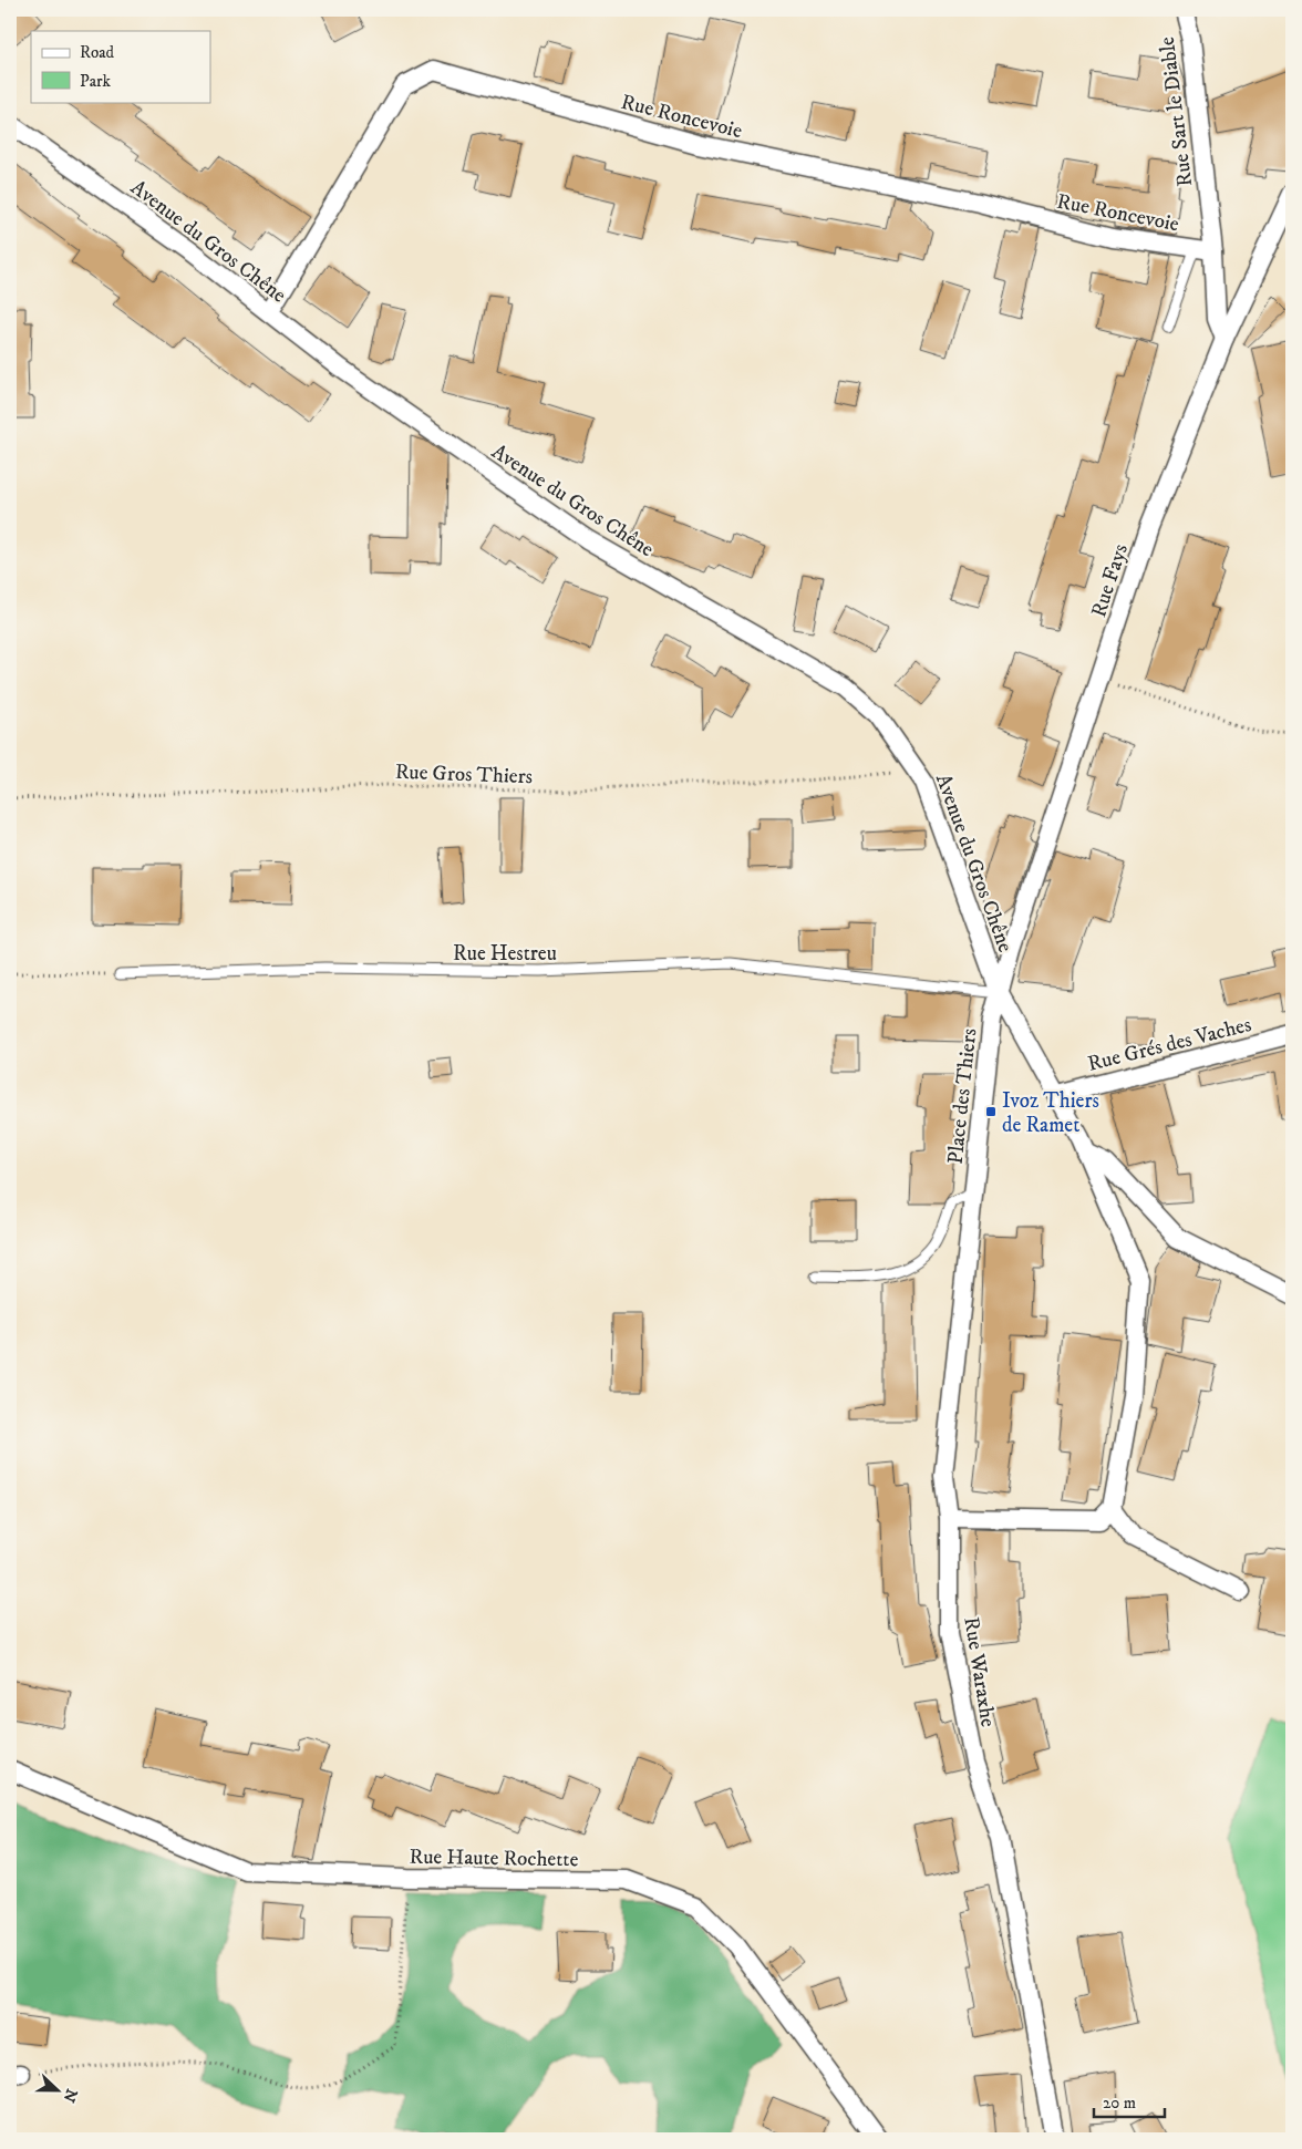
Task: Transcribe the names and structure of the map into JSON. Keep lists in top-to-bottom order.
{
  "streets": {
    "street": [
      "Rue Sart le Diable",
      "Rue Roncevoie",
      "Avenue du Gros Chêne",
      "Rue Fays",
      "Rue Grés des Vaches",
      "Place des Thiers",
      "Rue Waraxhe",
      "Rue Haute Rochette"
    ],
    "lane": ["Rue Hestreu"],
    "path": ["Rue Gros Thiers"]
  },
  "crossings": [
    ["Rue Sart le Diable", "Rue Roncevoie"],
    ["Rue Sart le Diable", "Rue Fays"],
    ["Rue Roncevoie", "Avenue du Gros Chêne"],
    ["Avenue du Gros Chêne", "Rue Fays"],
    ["Avenue du Gros Chêne", "Rue Gros Thiers"],
    ["Avenue du Gros Chêne", "Rue Hestreu"],
    ["Avenue du Gros Chêne", "Rue Grés des Vaches"],
    ["Avenue du Gros Chêne", "Place des Thiers"],
    ["Rue Fays", "Rue Hestreu"],
    ["Rue Fays", "Place des Thiers"],
    ["Rue Hestreu", "Place des Thiers"],
    ["Place des Thiers", "Rue Waraxhe"]
  ],
  "places": {
    "transit": ["Ivoz Thiers de Ramet"]
  },
  "legend": ["Road", "Park"],
  "scale_bar": "20 m",
  "north": "right"
}
